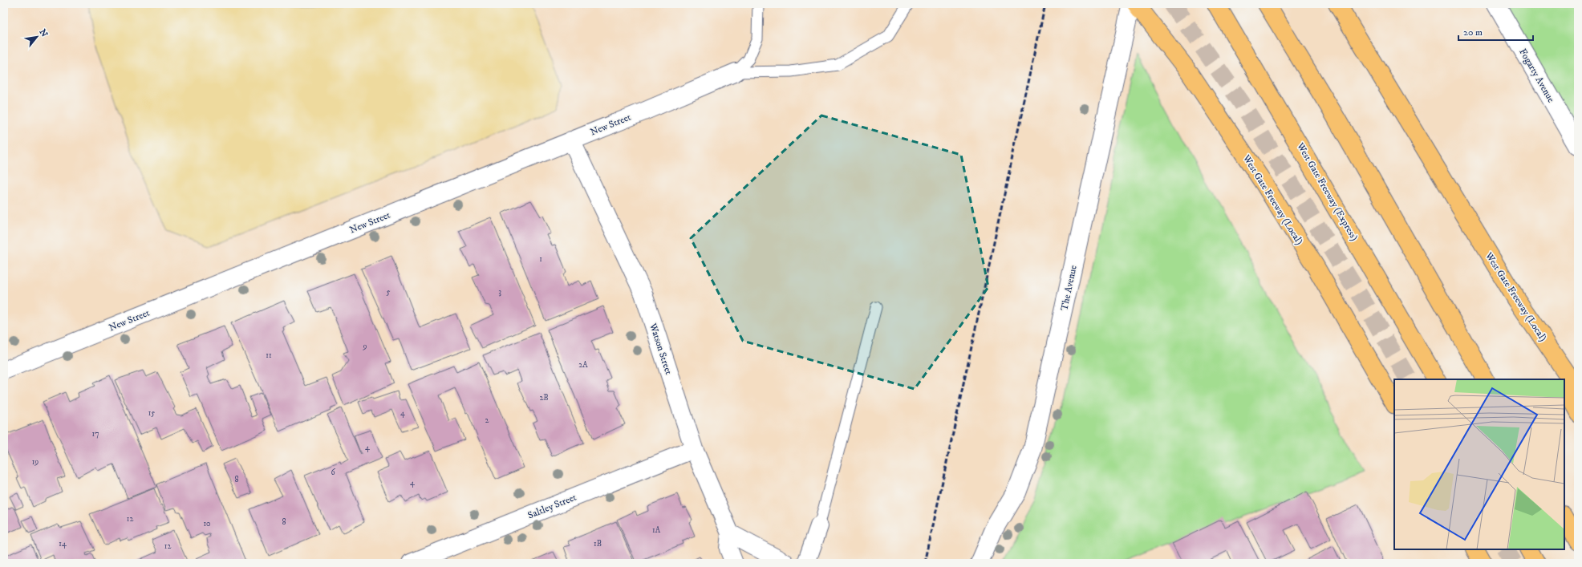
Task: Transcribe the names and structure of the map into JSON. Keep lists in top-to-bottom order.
{
  "streets": {
    "highway": ["West Gate Freeway (Express)", "West Gate Freeway (Local)"],
    "street": [
      "Fogarty Avenue",
      "New Street",
      "The Avenue",
      "Watson Street",
      "Saltley Street"
    ]
  },
  "crossings": [
    ["New Street", "Watson Street"],
    ["Watson Street", "Saltley Street"]
  ],
  "house_numbers": [
    "1",
    "5",
    "3",
    "9",
    "11",
    "2A",
    "2B",
    "15",
    "4",
    "2",
    "17",
    "4",
    "19",
    "6",
    "8",
    "4",
    "12",
    "8",
    "10",
    "1A",
    "14",
    "1B",
    "12"
  ],
  "scale_bar": "20 m",
  "north": "top right"
}
